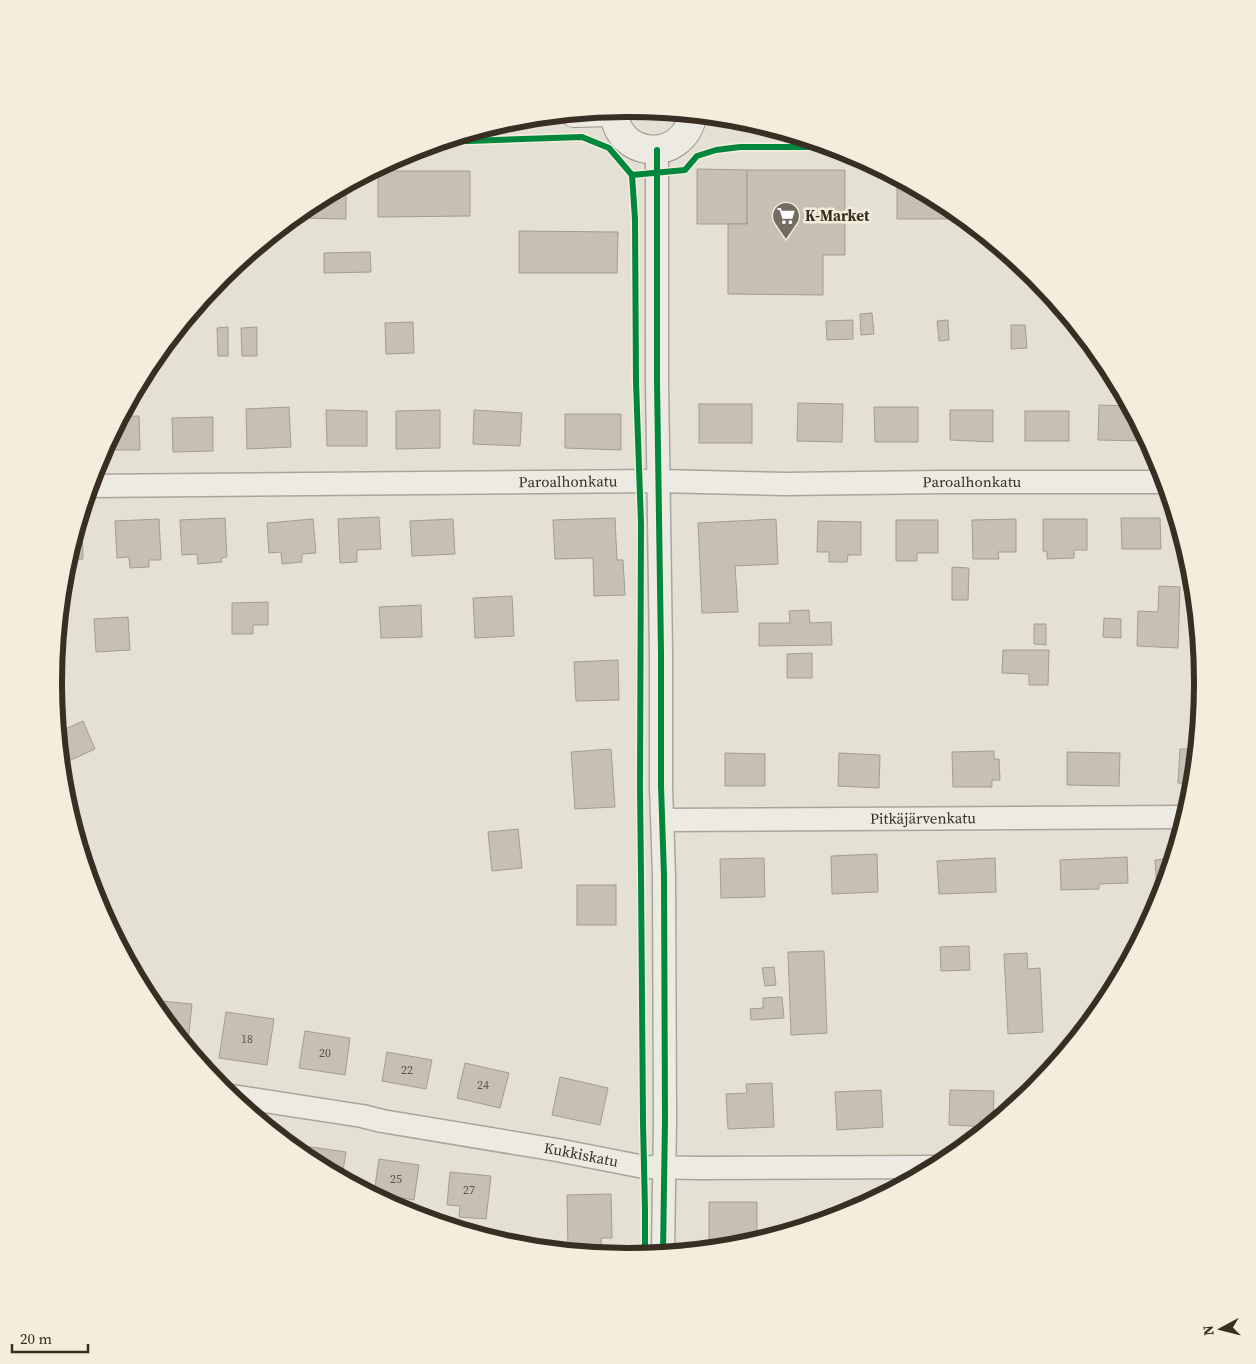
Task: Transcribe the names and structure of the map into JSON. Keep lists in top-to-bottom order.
{
  "streets": {
    "street": ["Paroalhonkatu", "Pitkäjärvenkatu", "Kukkiskatu"]
  },
  "places": {
    "supermarket": ["K-Market"]
  },
  "house_numbers": [
    "18",
    "20",
    "22",
    "24",
    "25",
    "27"
  ],
  "scale_bar": "20 m",
  "north": "left"
}
